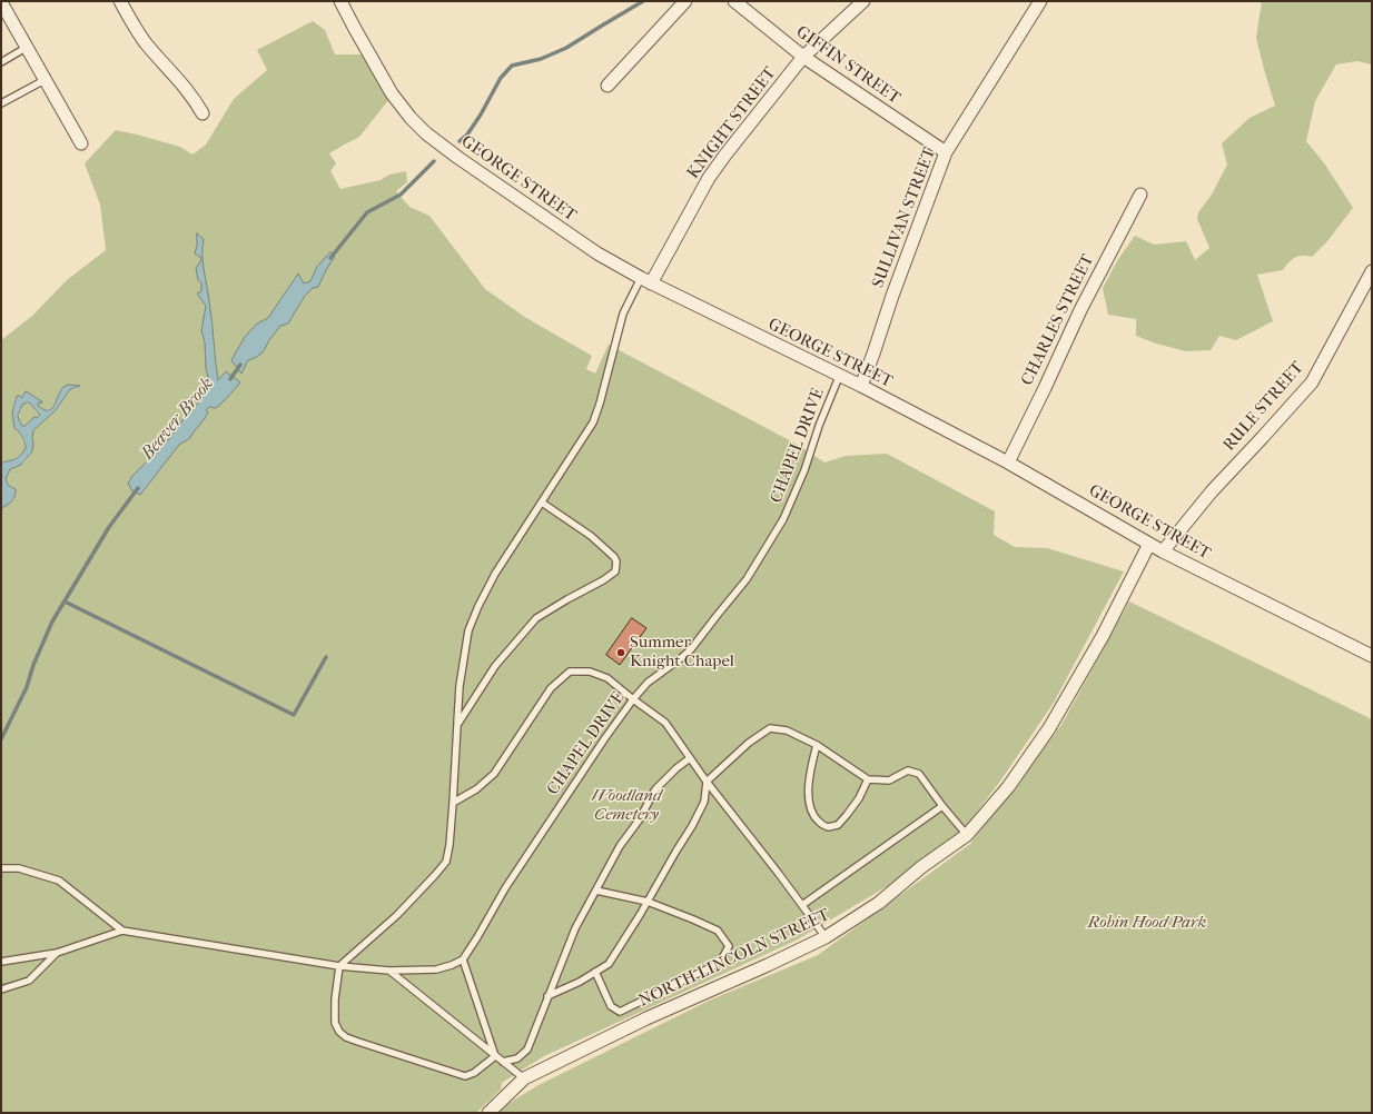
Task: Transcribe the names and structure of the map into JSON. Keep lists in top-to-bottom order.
{
  "streets": {
    "street": [
      "GIFFIN STREET",
      "KNIGHT STREET",
      "GEORGE STREET",
      "SULLIVAN STREET",
      "CHARLES STREET",
      "RULE STREET",
      "NORTH LINCOLN STREET"
    ],
    "lane": ["CHAPEL DRIVE"]
  },
  "crossings": [
    ["GIFFIN STREET", "KNIGHT STREET"],
    ["GIFFIN STREET", "SULLIVAN STREET"],
    ["KNIGHT STREET", "GEORGE STREET"],
    ["GEORGE STREET", "SULLIVAN STREET"],
    ["GEORGE STREET", "CHARLES STREET"],
    ["GEORGE STREET", "RULE STREET"],
    ["GEORGE STREET", "CHAPEL DRIVE"],
    ["GEORGE STREET", "NORTH LINCOLN STREET"]
  ],
  "water": ["Beaver Brook"],
  "parks": ["Woodland Cemetery", "Robin Hood Park"],
  "places": ["Summer Knight Chapel"]
}
